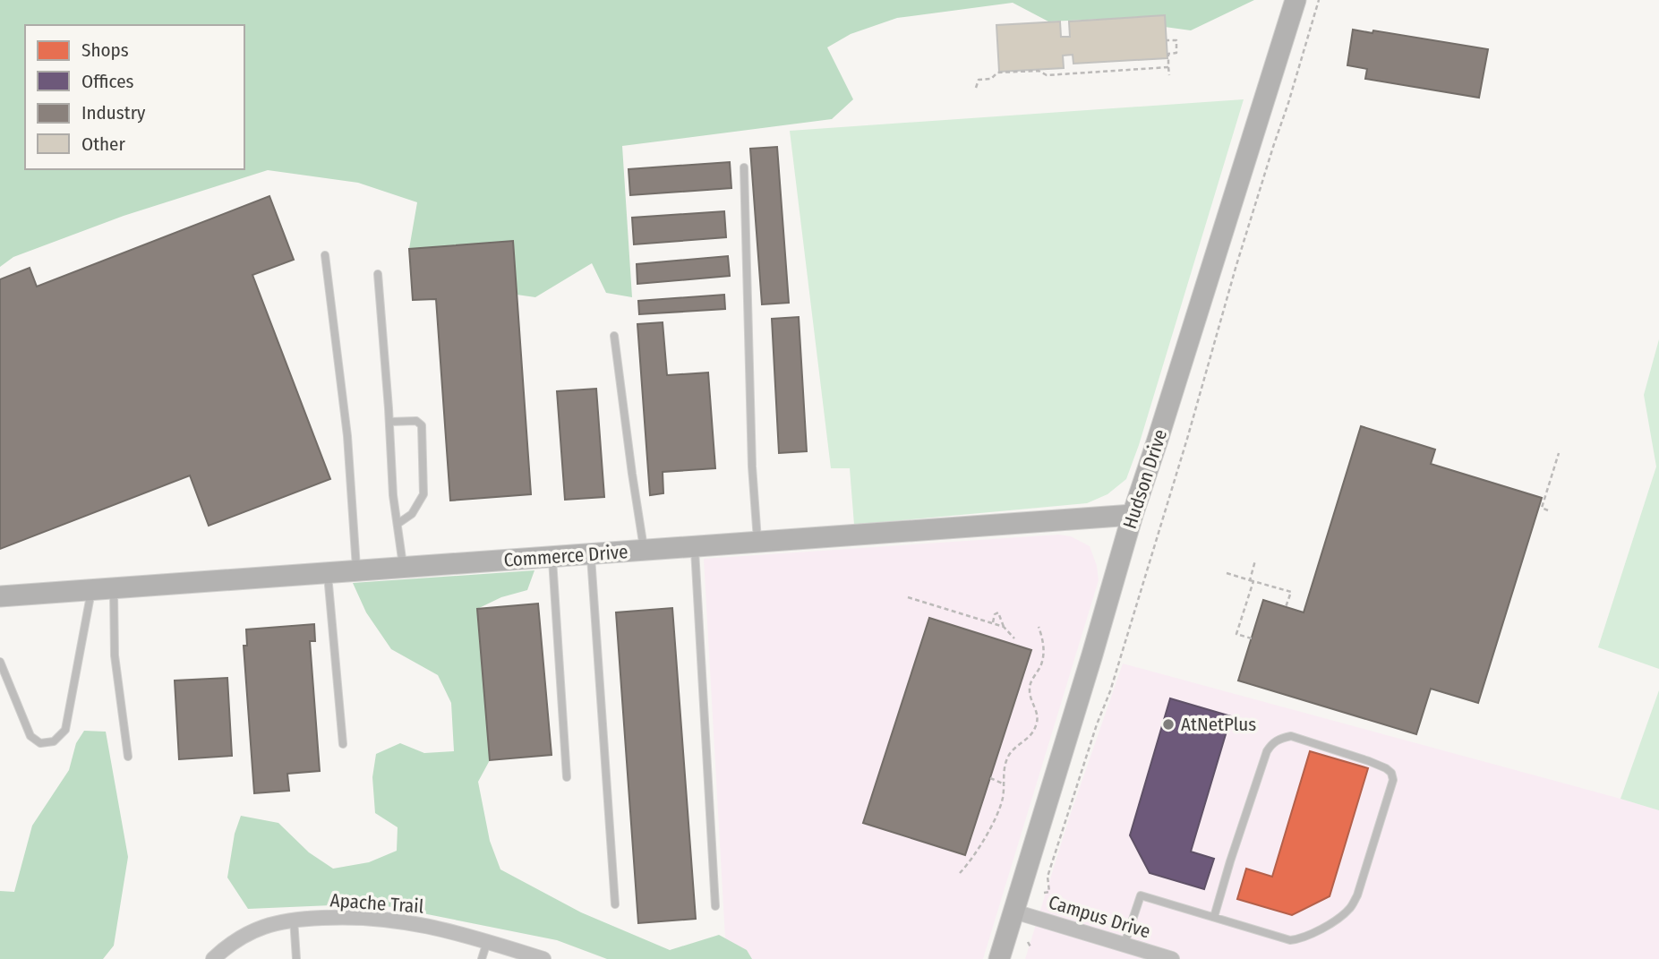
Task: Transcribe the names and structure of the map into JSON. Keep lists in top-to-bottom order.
{
  "streets": {
    "street": [
      "Hudson Drive",
      "Commerce Drive",
      "Apache Trail",
      "Campus Drive"
    ]
  },
  "crossings": [
    ["Hudson Drive", "Commerce Drive"],
    ["Hudson Drive", "Campus Drive"]
  ],
  "places": ["AtNetPlus"],
  "legend": [
    "Shops",
    "Offices",
    "Industry",
    "Other"
  ]
}
